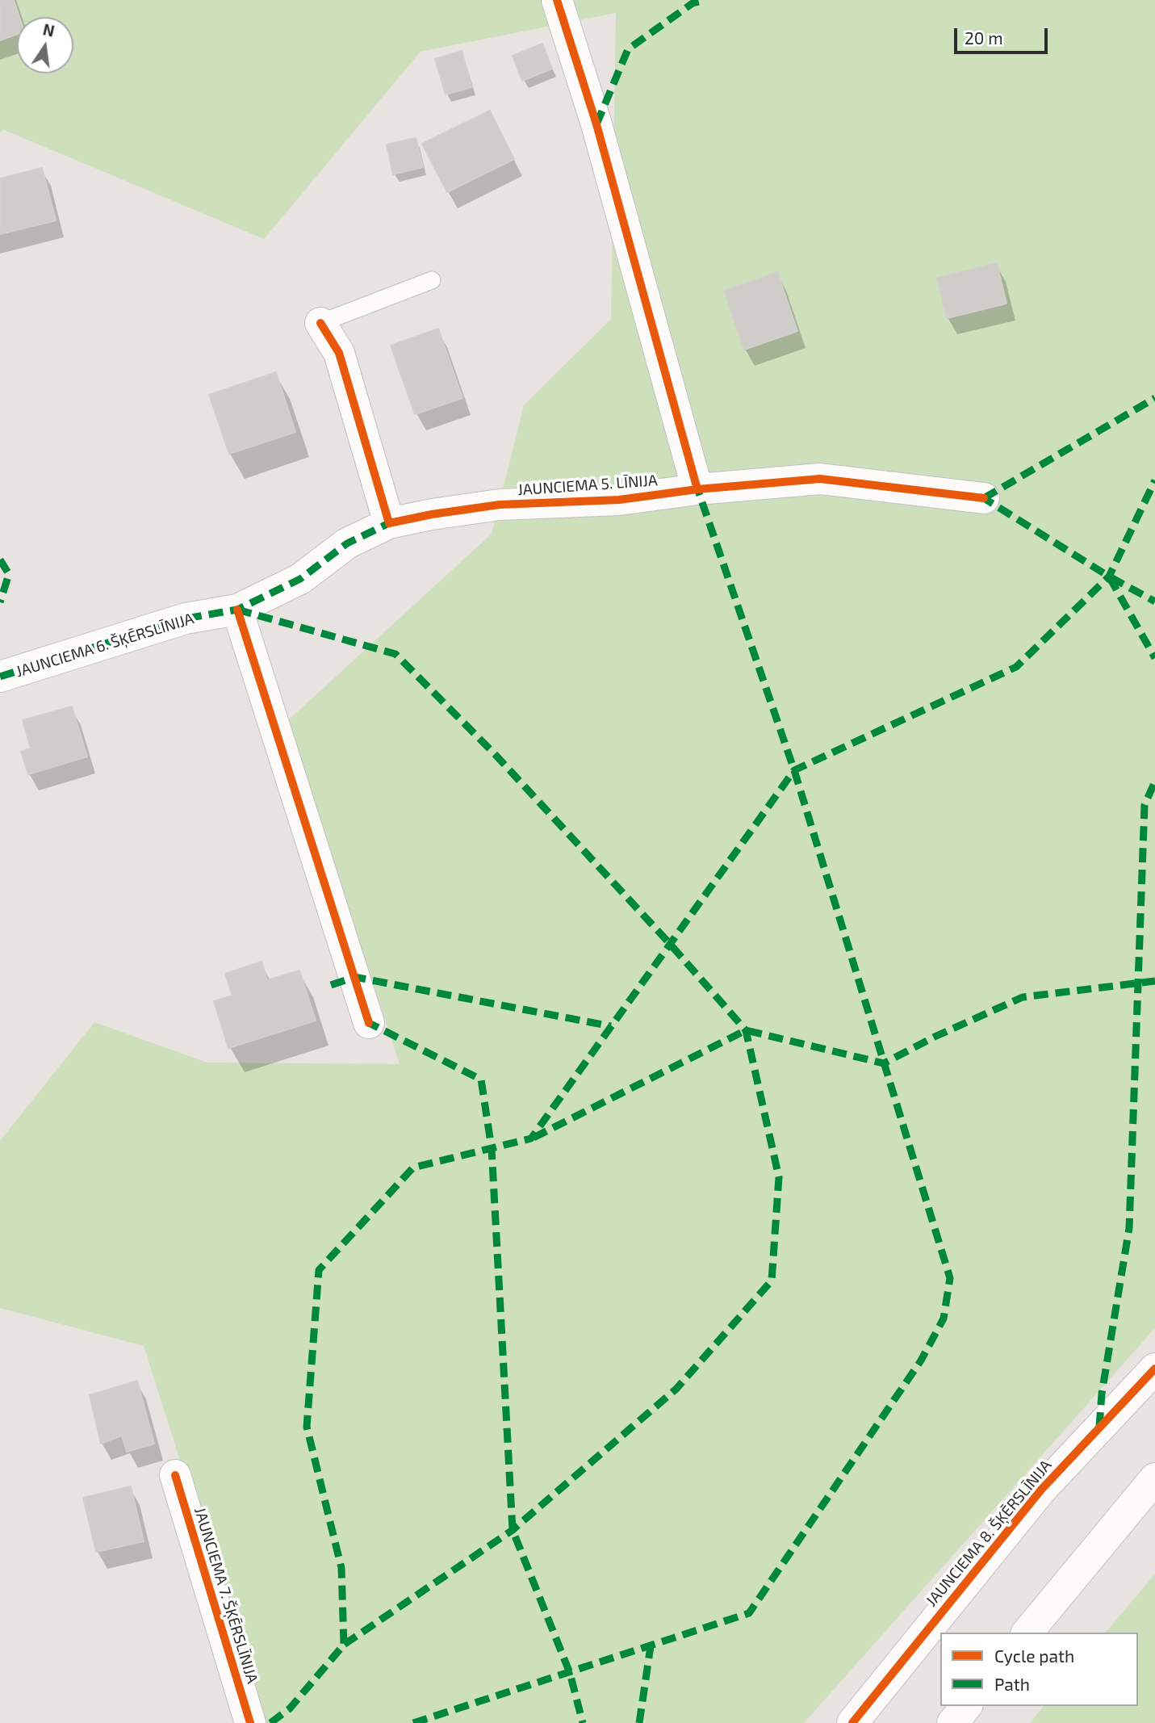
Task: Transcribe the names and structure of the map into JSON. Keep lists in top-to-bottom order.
{
  "streets": {
    "street": [
      "JAUNCIEMA 5. LĪNIJA",
      "JAUNCIEMA 6. ŠĶĒRSLĪNIJA",
      "JAUNCIEMA 8. ŠĶĒRSLĪNIJA",
      "JAUNCIEMA 7. ŠĶĒRSLĪNIJA"
    ]
  },
  "crossings": [
    ["JAUNCIEMA 5. LĪNIJA", "JAUNCIEMA 6. ŠĶĒRSLĪNIJA"]
  ],
  "legend": ["Cycle path", "Path"],
  "scale_bar": "20 m",
  "north": "top"
}
